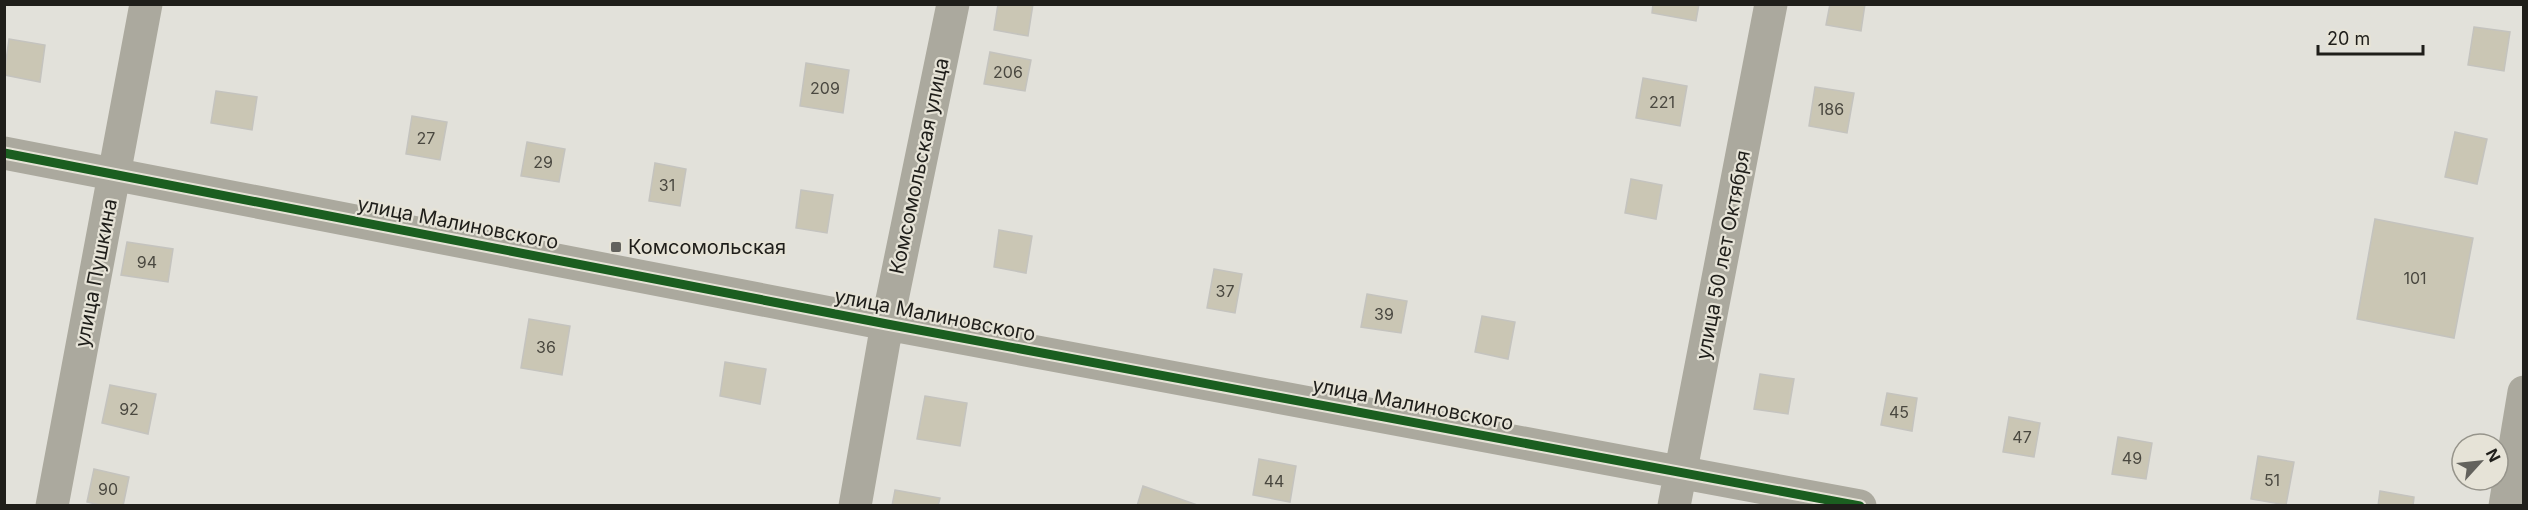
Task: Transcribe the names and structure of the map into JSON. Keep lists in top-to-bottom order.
{
  "streets": {
    "street": [
      "Комсомольская улица",
      "улица Малиновского",
      "улица 50 лет Октября",
      "улица Пушкина"
    ]
  },
  "crossings": [
    ["Комсомольская улица", "улица Малиновского"],
    ["улица Малиновского", "улица 50 лет Октября"],
    ["улица Малиновского", "улица Пушкина"]
  ],
  "places": {
    "transit": ["Комсомольская"]
  },
  "house_numbers": [
    "206",
    "209",
    "221",
    "186",
    "27",
    "29",
    "31",
    "94",
    "101",
    "37",
    "39",
    "36",
    "92",
    "45",
    "47",
    "49",
    "51",
    "44",
    "90"
  ],
  "scale_bar": "20 m",
  "north": "top right"
}
